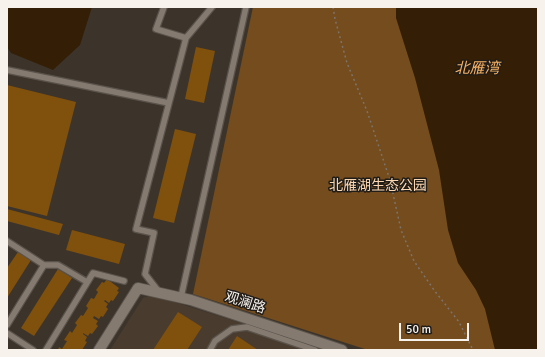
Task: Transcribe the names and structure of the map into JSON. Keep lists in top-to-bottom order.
{
  "streets": {
    "street": ["观澜路"]
  },
  "water": ["北雁湾"],
  "parks": ["北雁湖生态公园"],
  "scale_bar": "50 m"
}
